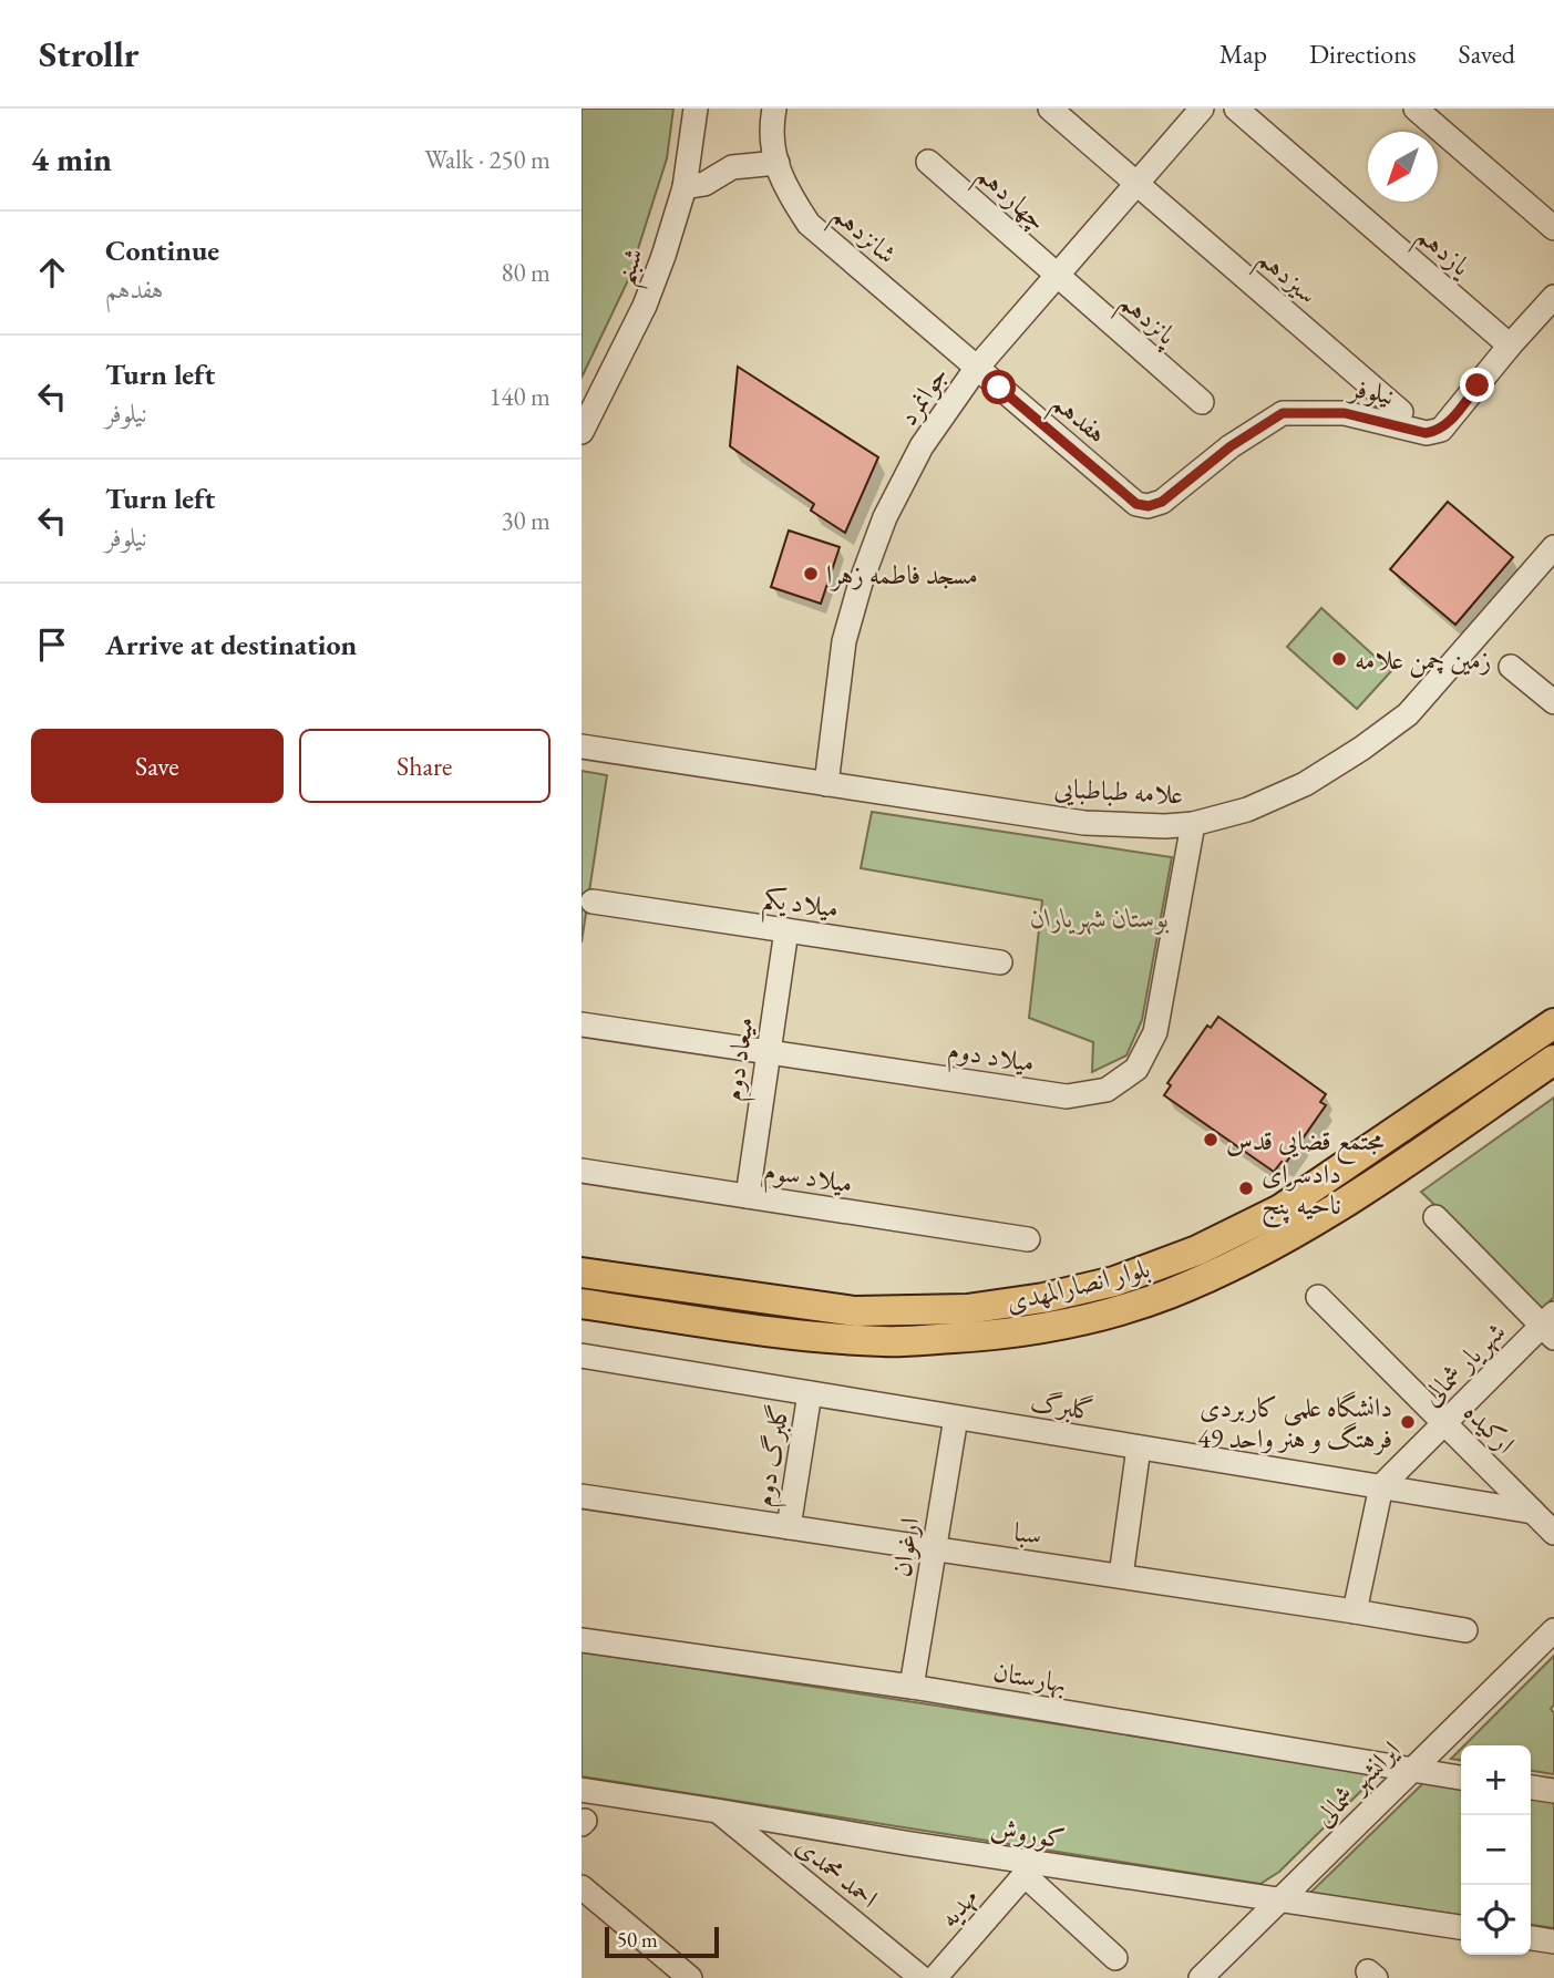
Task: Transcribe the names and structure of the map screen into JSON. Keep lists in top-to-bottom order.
{
  "streets": {
    "main road": ["بلوار انصارالمهدی"],
    "street": [
      "چهاردهم",
      "شانزدهم",
      "یازدهم",
      "شبنم",
      "سیزدهم",
      "پانزدهم",
      "نیلوفر",
      "جوانمرد",
      "هفدهم",
      "علامه طباطبایی",
      "میلاد یکم",
      "میلاد دوم",
      "میعاد دوم",
      "میلاد سوم",
      "شهریار شمالی",
      "گلبرگ",
      "ارکیده",
      "گلبرگ دوم",
      "سبا",
      "ارغوان",
      "بهارستان",
      "ایرانشهر شمالی",
      "کوروش",
      "احمد محمدی",
      "مهدیه"
    ]
  },
  "crossings": [
    ["چهاردهم", "پانزدهم"],
    ["چهاردهم", "جوانمرد"],
    ["شانزدهم", "جوانمرد"],
    ["شانزدهم", "هفدهم"],
    ["یازدهم", "نیلوفر"],
    ["سیزدهم", "جوانمرد"],
    ["پانزدهم", "جوانمرد"],
    ["نیلوفر", "هفدهم"],
    ["جوانمرد", "هفدهم"],
    ["جوانمرد", "علامه طباطبایی"],
    ["علامه طباطبایی", "میلاد دوم"],
    ["میلاد یکم", "میعاد دوم"],
    ["میلاد دوم", "میعاد دوم"],
    ["میعاد دوم", "میلاد سوم"],
    ["شهریار شمالی", "گلبرگ"],
    ["شهریار شمالی", "ارکیده"],
    ["گلبرگ", "ارکیده"],
    ["گلبرگ", "گلبرگ دوم"],
    ["گلبرگ", "ارغوان"],
    ["گلبرگ دوم", "سبا"],
    ["سبا", "ارغوان"],
    ["ارغوان", "بهارستان"],
    ["بهارستان", "ایرانشهر شمالی"],
    ["ایرانشهر شمالی", "کوروش"],
    ["کوروش", "احمد محمدی"]
  ],
  "parks": ["بوستان شهریاران"],
  "places": [
    "مسجد فاطمه زهرا",
    "زمین چمن علامه",
    "مجتمع قضایی قدس",
    "دادسرای ناحیه پنج",
    "دانشگاه علمی کاربردی فرهتگ و هنر واحد 49"
  ],
  "scale_bar": "50 m",
  "north": "bottom left",
  "page": {
    "header": "Strollr",
    "nav": ["Map", "Directions", "Saved"],
    "heading": ["4 min", "Walk · 250 m"],
    "list": [
      ["Continue", "هفدهم", "80 m"],
      ["Turn left", "نیلوفر", "140 m"],
      ["Turn left", "نیلوفر", "30 m"],
      "Arrive at destination"
    ],
    "buttons": ["Save", "Share"],
    "map_buttons": ["+", "−"],
    "scale": "50 m"
  }
}
